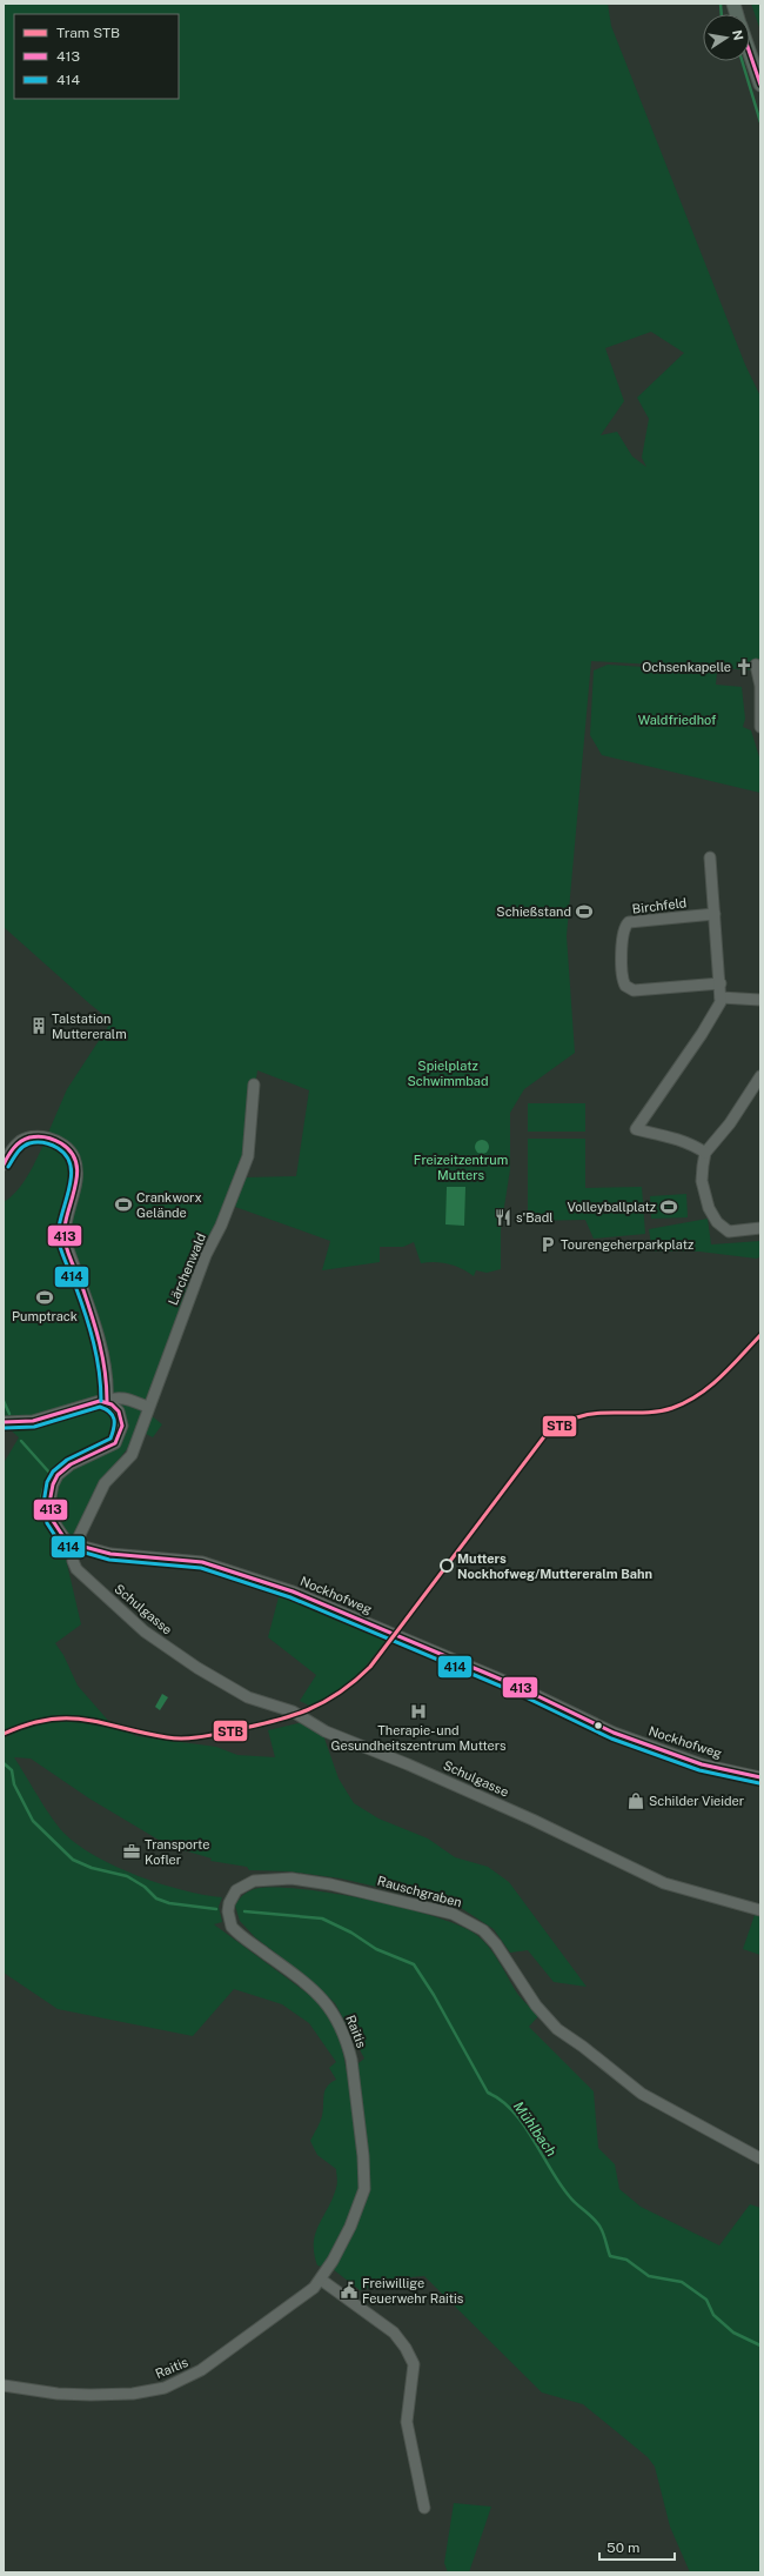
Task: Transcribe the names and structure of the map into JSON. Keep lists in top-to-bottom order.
{
  "streets": {
    "street": [
      "Birchfeld",
      "Lärchenwald",
      "Nockhofweg",
      "Schulgasse",
      "Rauschgraben",
      "Raitis"
    ]
  },
  "crossings": [
    ["Lärchenwald", "Nockhofweg"],
    ["Lärchenwald", "Schulgasse"],
    ["Nockhofweg", "Schulgasse"],
    ["Rauschgraben", "Raitis"]
  ],
  "water": ["Mühlbach"],
  "parks": ["Waldfriedhof", "Spielplatz Schwimmbad", "Freizeitzentrum Mutters"],
  "places": {
    "church": ["Ochsenkapelle"],
    "sports": [
      "Schießstand",
      "Crankworx Gelände",
      "Volleyballplatz",
      "Pumptrack"
    ],
    "building": ["Talstation Muttereralm"],
    "restaurant": ["s'Badl"],
    "parking": ["Tourengeherparkplatz"],
    "other": ["Mutters Nockhofweg/Muttereralm Bahn"],
    "hospital": ["Therapie- und Gesundheitszentrum Mutters"],
    "shop": ["Schilder Vieider"],
    "office": ["Transporte Kofler"],
    "public building": ["Freiwillige Feuerwehr Raitis"]
  },
  "lines": ["transit line 413", "transit line 414", "tram line STB"],
  "legend": ["Tram STB", "413", "414"],
  "scale_bar": "50 m",
  "north": "right"
}
